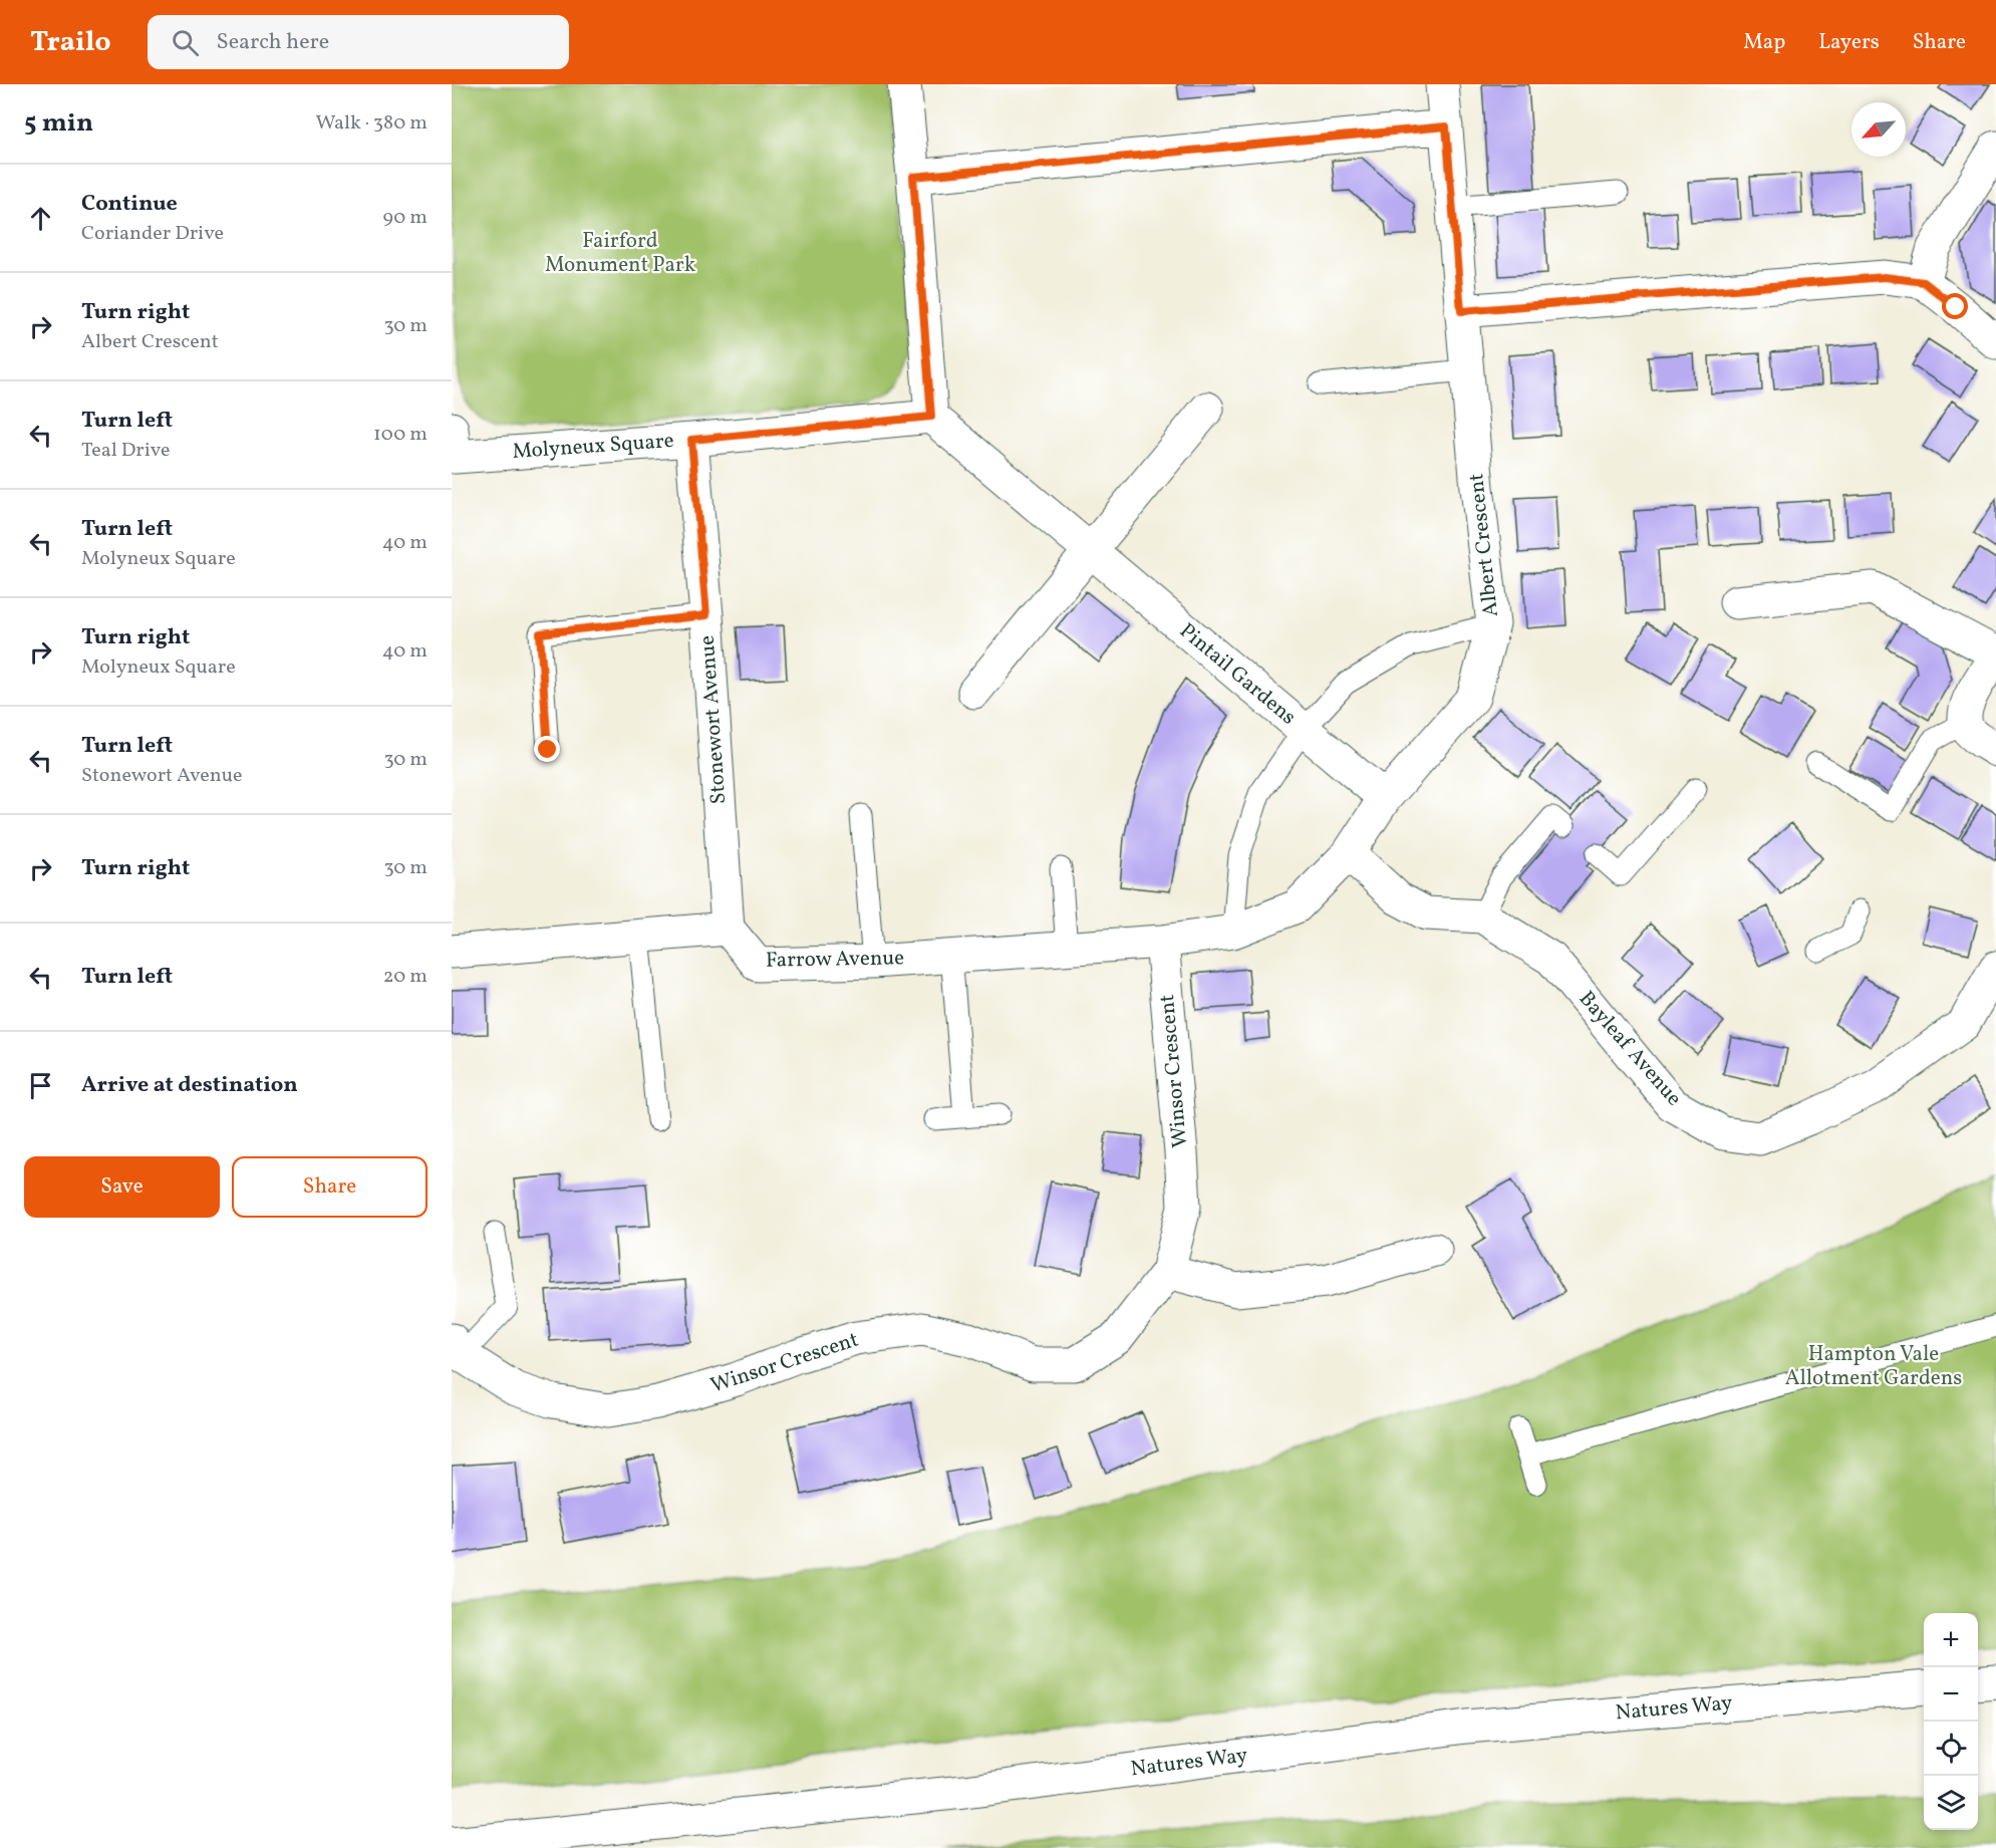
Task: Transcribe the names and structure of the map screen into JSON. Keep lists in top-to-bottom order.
{
  "streets": {
    "street": [
      "Molyneux Square",
      "Albert Crescent",
      "Pintail Gardens",
      "Stonewort Avenue",
      "Farrow Avenue",
      "Bayleaf Avenue",
      "Winsor Crescent",
      "Natures Way"
    ]
  },
  "crossings": [
    ["Molyneux Square", "Pintail Gardens"],
    ["Molyneux Square", "Stonewort Avenue"],
    ["Albert Crescent", "Pintail Gardens"],
    ["Albert Crescent", "Farrow Avenue"],
    ["Albert Crescent", "Bayleaf Avenue"],
    ["Stonewort Avenue", "Farrow Avenue"],
    ["Farrow Avenue", "Winsor Crescent"]
  ],
  "parks": ["Fairford Monument Park", "Hampton Vale Allotment Gardens"],
  "north": "bottom left",
  "page": {
    "header": "Trailo",
    "search": "Search here",
    "nav": ["Map", "Layers", "Share"],
    "heading": ["5 min", "Walk · 380 m"],
    "list": [
      ["Continue", "Coriander Drive", "90 m"],
      ["Turn right", "Albert Crescent", "30 m"],
      ["Turn left", "Teal Drive", "100 m"],
      ["Turn left", "Molyneux Square", "40 m"],
      ["Turn right", "Molyneux Square", "40 m"],
      ["Turn left", "Stonewort Avenue", "30 m"],
      ["Turn right", "30 m"],
      ["Turn left", "20 m"],
      "Arrive at destination"
    ],
    "buttons": ["Save", "Share"],
    "map_buttons": ["+", "−"]
  }
}
